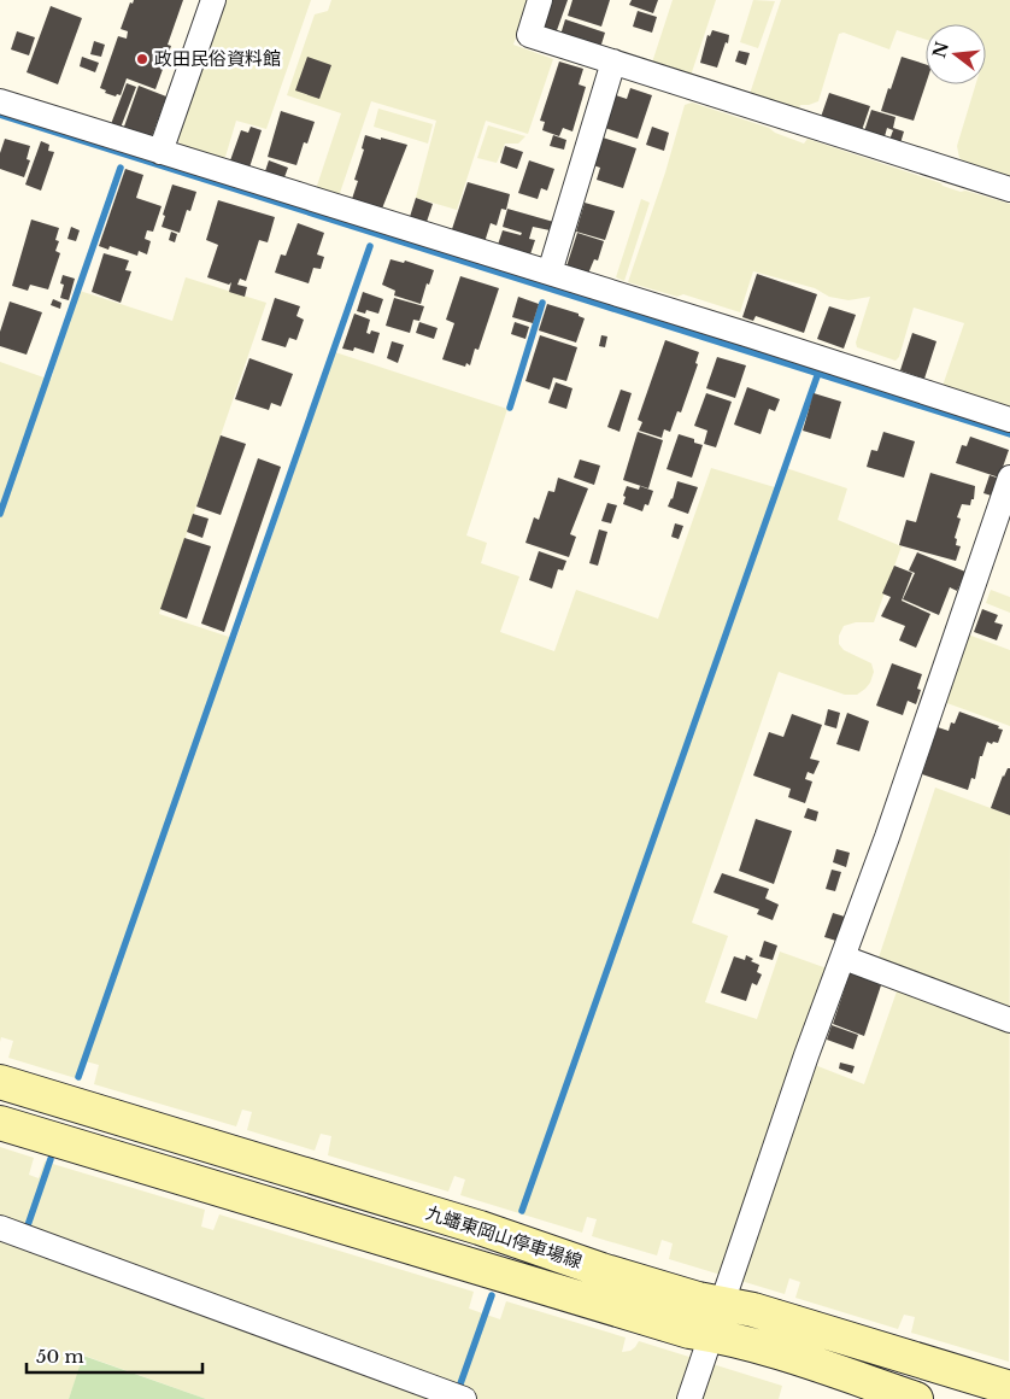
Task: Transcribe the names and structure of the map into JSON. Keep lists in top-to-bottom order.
{
  "streets": {
    "main road": ["九蟠東岡山停車場線"]
  },
  "places": ["政田民俗資料館"],
  "scale_bar": "50 m",
  "north": "left"
}
